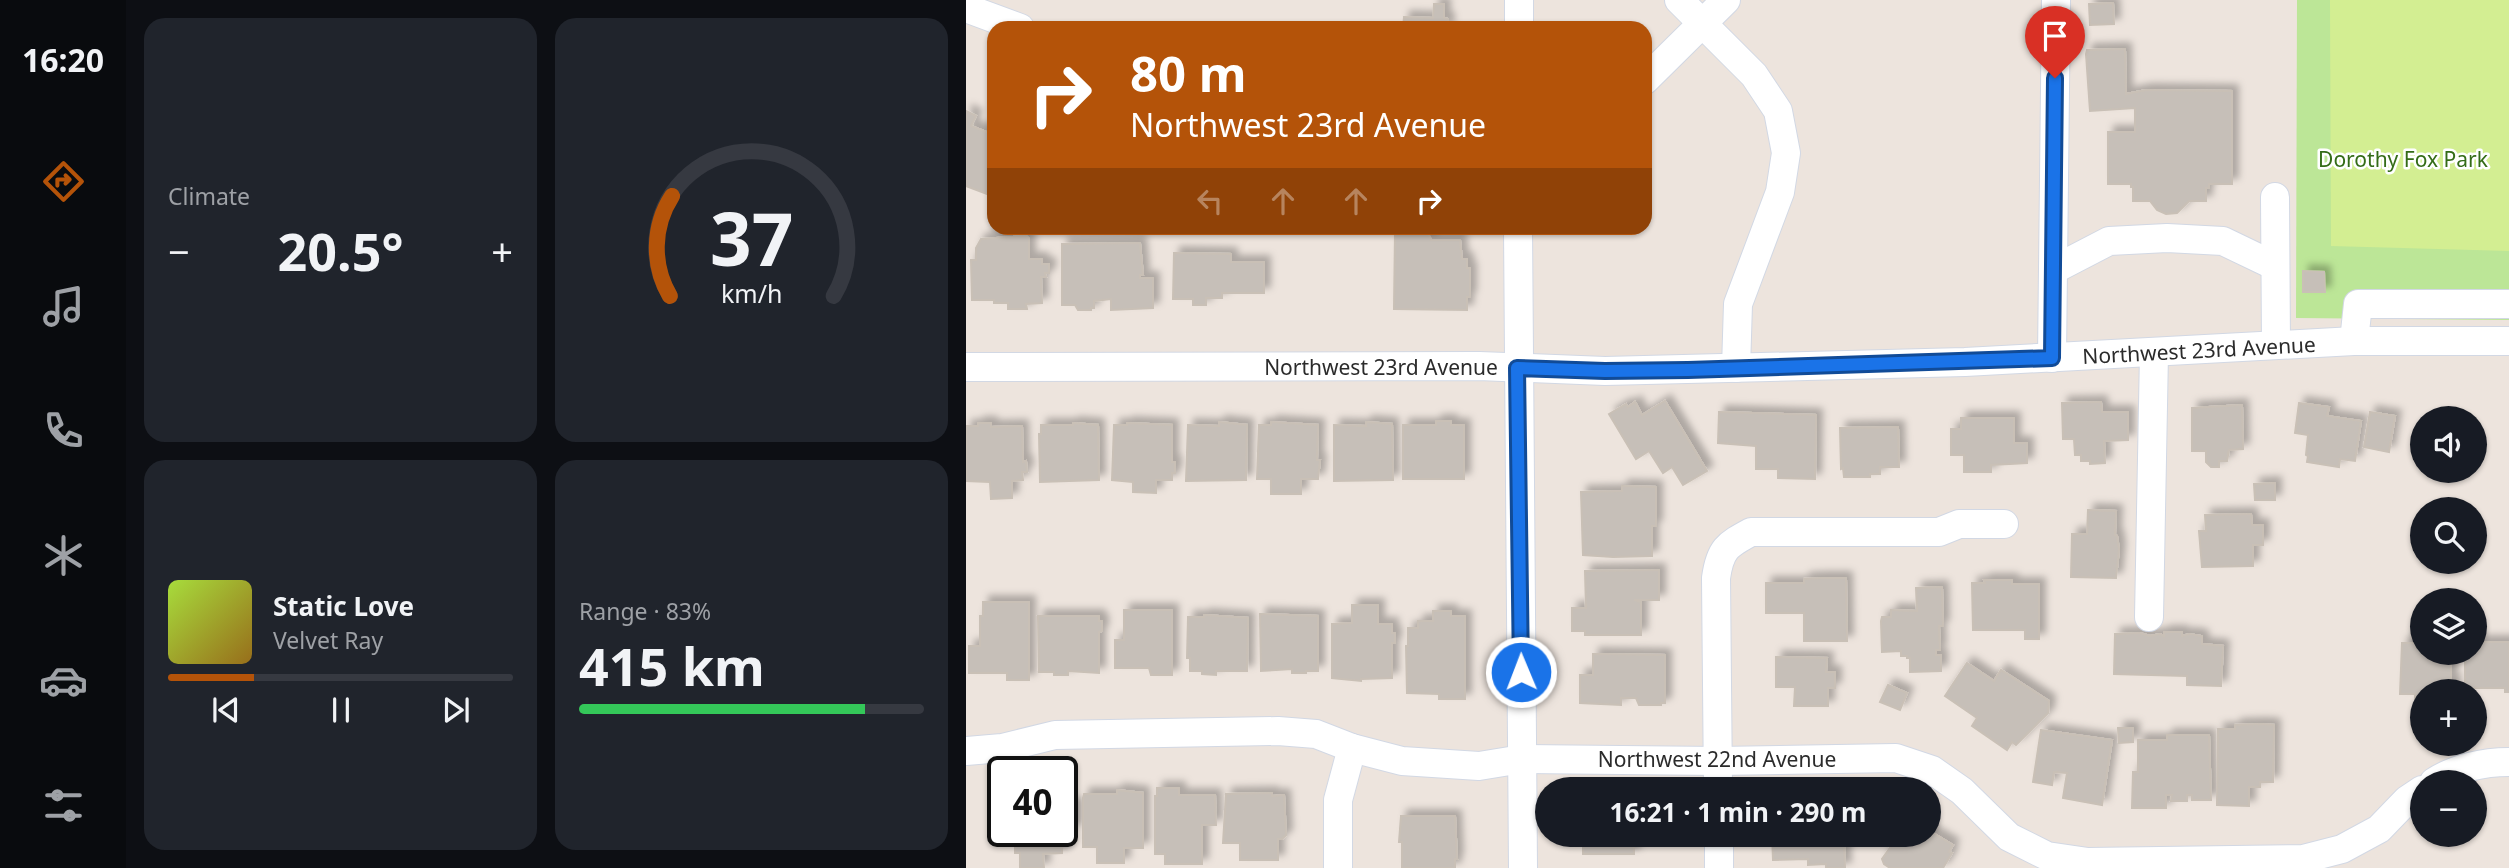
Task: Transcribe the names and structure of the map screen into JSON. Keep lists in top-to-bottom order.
{
  "streets": {
    "street": ["Northwest 23rd Avenue", "Northwest 22nd Avenue"]
  },
  "parks": ["Dorothy Fox Park"],
  "page": {
    "tabs": "16:20",
    "tile": [
      "Climate",
      ["Range · 83%", "415 km"]
    ],
    "turn": ["80 m", "Northwest 23rd Avenue"],
    "heat": ["−", "20.5°", "+"],
    "map_buttons": ["+", "−"],
    "song": ["Static Love", "Velvet Ray"],
    "limit": "40",
    "trip": "16:21 · 1 min · 290 m",
    "gauge": ["37", "km/h"]
  }
}
